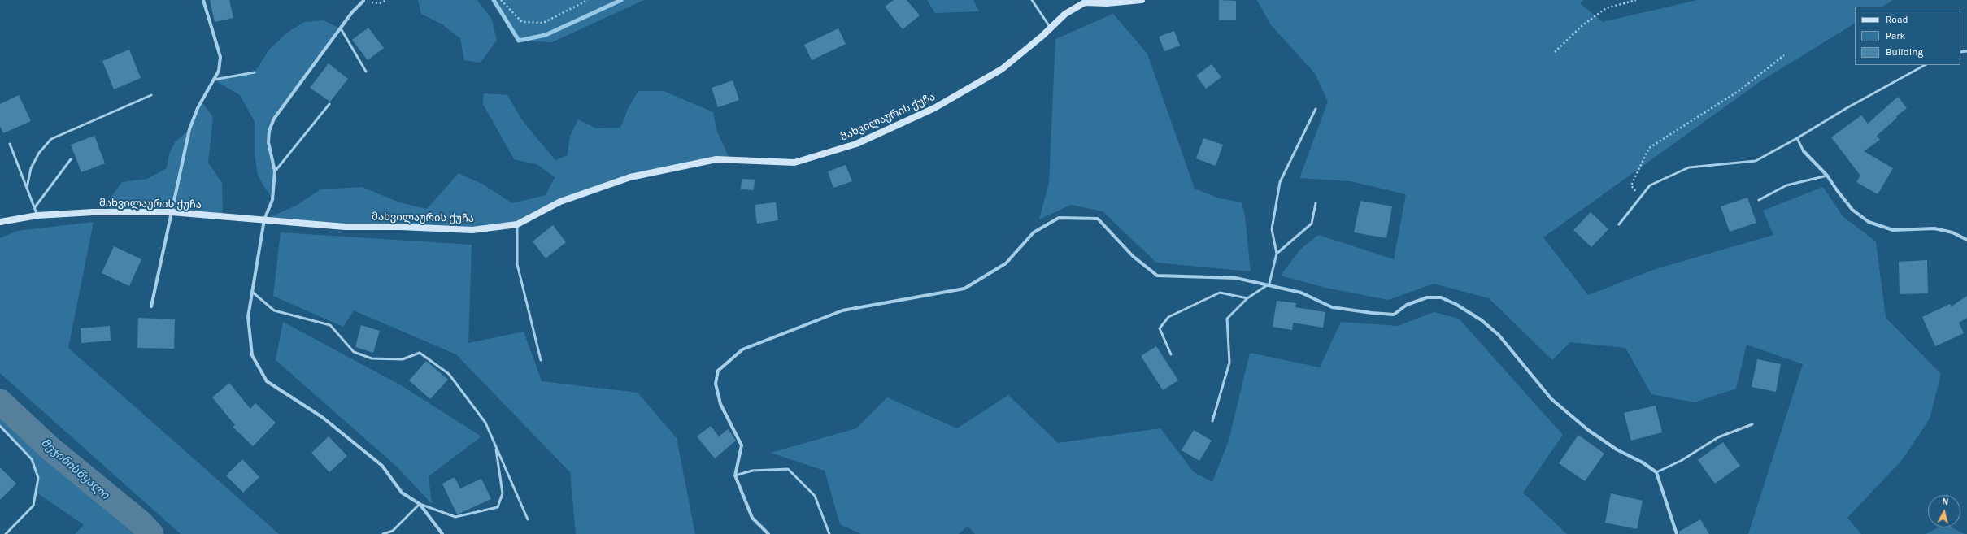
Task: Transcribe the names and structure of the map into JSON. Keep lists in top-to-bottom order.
{
  "streets": {
    "street": ["მახვილაურის ქუჩა"]
  },
  "water": ["მეჯინისწყალი"],
  "legend": ["Road", "Park", "Building"],
  "north": "top"
}
